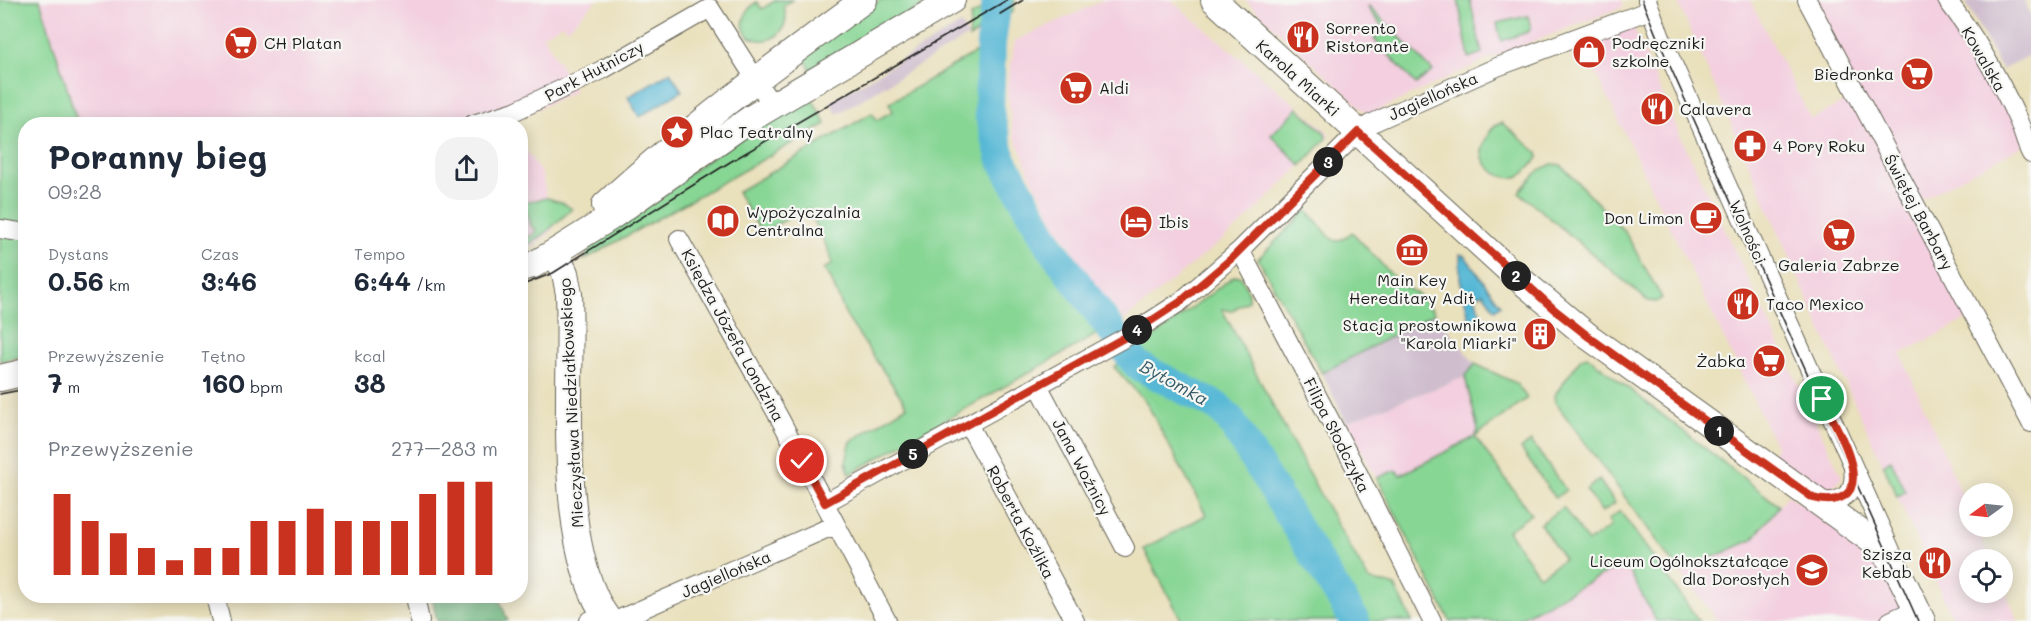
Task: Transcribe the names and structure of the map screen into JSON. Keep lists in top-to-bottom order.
{
  "streets": {
    "main road": ["Karola Miarki", "Mieczysława Niedziałkowskiego"],
    "street": [
      "Kowalska",
      "Park Hutniczy",
      "Jagiellońska",
      "Świętej Barbary",
      "Wolności",
      "Księdza Józefa Londzina",
      "Filipa Słodczyka",
      "Jana Woźnicy",
      "Roberta Koźlika"
    ]
  },
  "crossings": [
    ["Karola Miarki", "Jagiellońska"],
    ["Karola Miarki", "Wolności"],
    ["Jagiellońska", "Wolności"],
    ["Jagiellońska", "Księdza Józefa Londzina"],
    ["Jagiellońska", "Mieczysława Niedziałkowskiego"],
    ["Jagiellońska", "Filipa Słodczyka"],
    ["Jagiellońska", "Jana Woźnicy"],
    ["Jagiellońska", "Roberta Koźlika"]
  ],
  "water": ["Bytomka"],
  "places": {
    "restaurant": [
      "Sorrento Ristorante",
      "Calavera",
      "Taco Mexico",
      "Szisza Kebab"
    ],
    "supermarket": [
      "CH Platan",
      "Biedronka",
      "Aldi",
      "Galeria Zabrze",
      "Żabka"
    ],
    "shop": ["Podręczniki szkolne"],
    "place": ["Plac Teatralny"],
    "pharmacy": ["4 Pory Roku"],
    "cafe": ["Don Limon"],
    "library": ["Wypożyczalnia Centralna"],
    "hotel": ["Ibis"],
    "museum": ["Main Key Hereditary Adit"],
    "building": ["Stacja prostownikowa \"Karola Miarki\""],
    "school or university": ["Liceum Ogólnokształcące dla Dorosłych"]
  },
  "north": "left",
  "page": {
    "heading": ["Poranny bieg", "09:28"],
    "pins": [
      "3",
      "2",
      "4",
      "1",
      "5"
    ],
    "stats": [
      ["Dystans", "0.56 km"],
      ["Czas", "3:46"],
      ["Tempo", "6:44 /km"],
      ["Przewyższenie", "7 m"],
      ["Tętno", "160 bpm"],
      ["kcal", "38"]
    ],
    "chart": ["Przewyższenie", "277–283 m"]
  }
}
